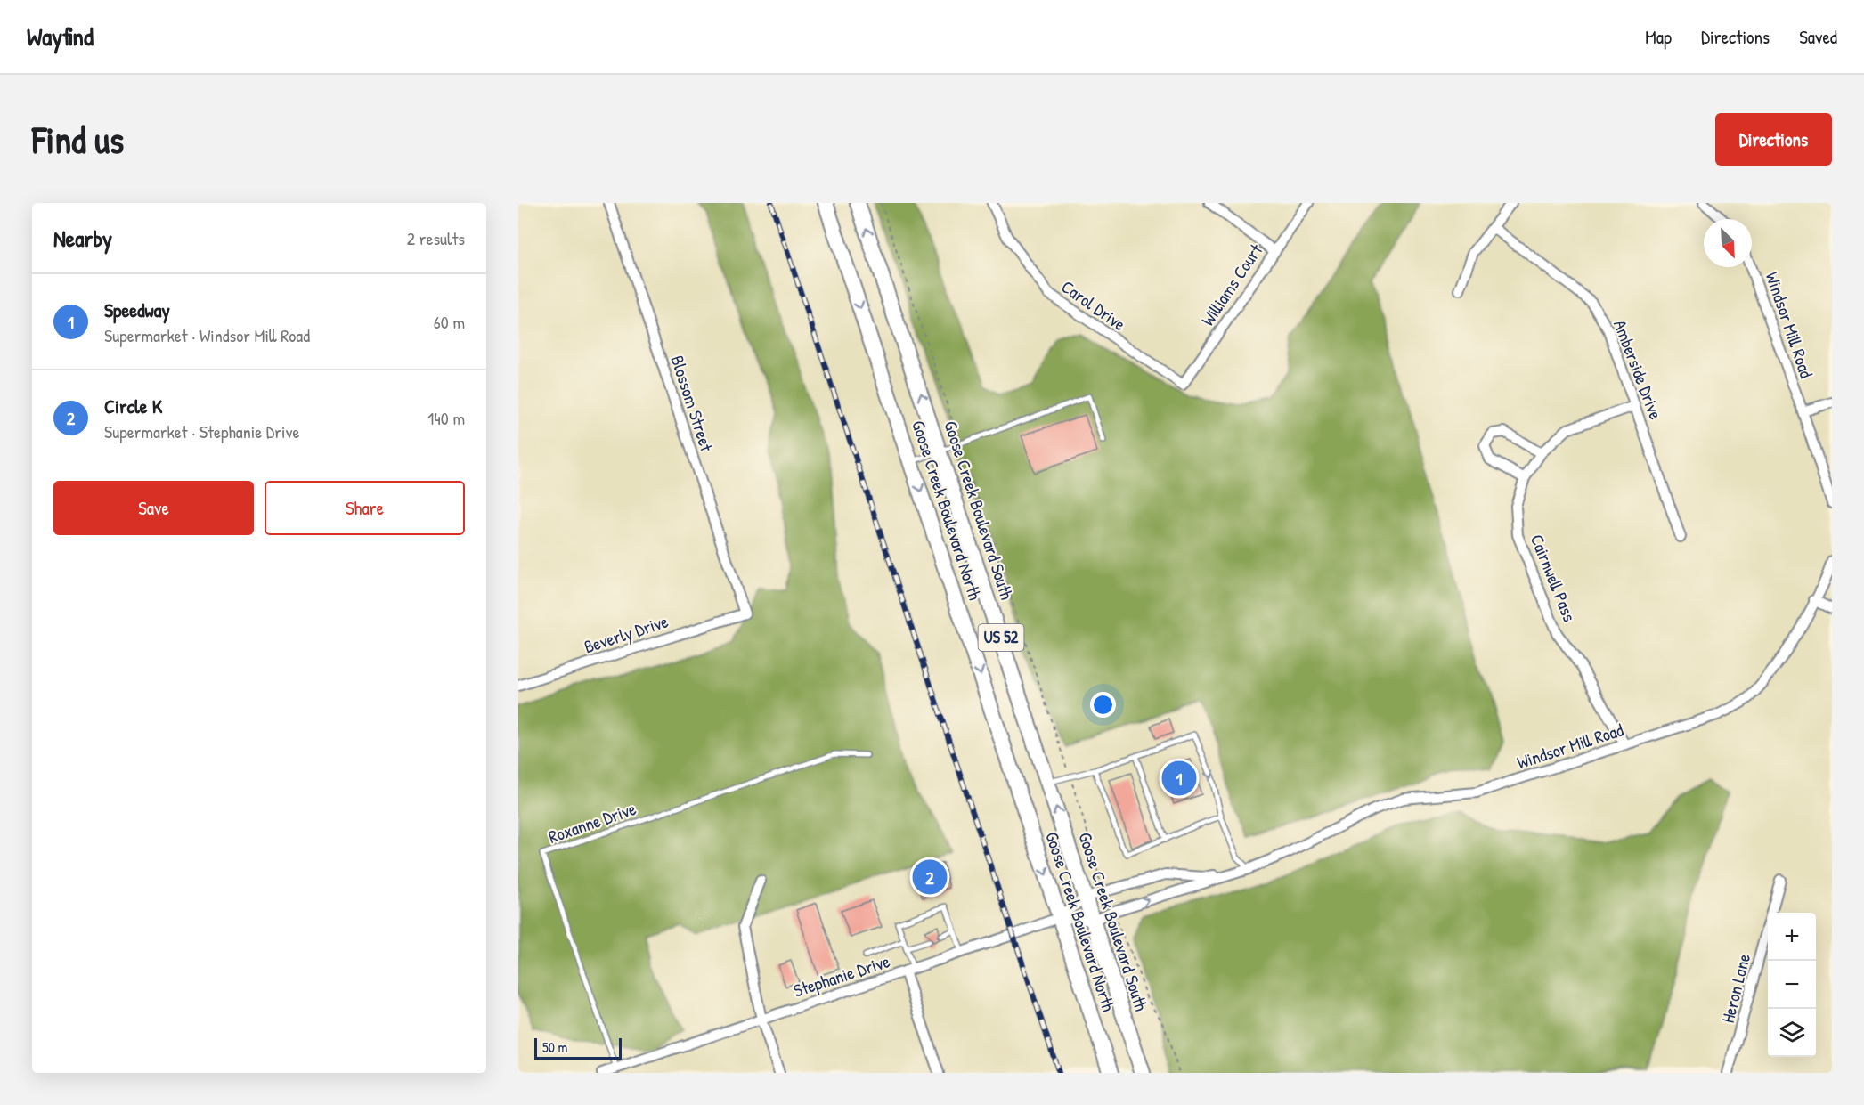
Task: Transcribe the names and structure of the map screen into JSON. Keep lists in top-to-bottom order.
{
  "streets": {
    "highway": ["Goose Creek Boulevard North", "Goose Creek Boulevard South", "US 52"],
    "street": [
      "Williams Court",
      "Carol Drive",
      "Windsor Mill Road",
      "Amberside Drive",
      "Blossom Street",
      "Cairnwell Pass",
      "Beverly Drive",
      "Stephanie Drive",
      "Heron Lane"
    ],
    "lane": ["Roxanne Drive"]
  },
  "crossings": [
    ["Williams Court", "Carol Drive"],
    ["Windsor Mill Road", "Goose Creek Boulevard South"],
    ["Windsor Mill Road", "Cairnwell Pass"],
    ["Windsor Mill Road", "Stephanie Drive"],
    ["Amberside Drive", "Cairnwell Pass"],
    ["Blossom Street", "Beverly Drive"],
    ["Goose Creek Boulevard North", "Stephanie Drive"],
    ["Goose Creek Boulevard South", "Stephanie Drive"],
    ["Roxanne Drive", "Stephanie Drive"]
  ],
  "one_way": ["Goose Creek Boulevard North", "Goose Creek Boulevard South"],
  "scale_bar": "50 m",
  "north": "bottom right",
  "page": {
    "header": "Wayfind",
    "nav": ["Map", "Directions", "Saved"],
    "buttons": [
      "Directions",
      ["Save", "Share"]
    ],
    "title": "Find us",
    "heading": ["Nearby", "2 results"],
    "list": [
      {
        "mark": "1",
        "name": "Speedway",
        "note": "Supermarket · Windsor Mill Road",
        "value": "60 m"
      },
      {
        "mark": "2",
        "name": "Circle K",
        "note": "Supermarket · Stephanie Drive",
        "value": "140 m"
      }
    ],
    "pins": ["1", "2"],
    "map_buttons": ["+", "−"],
    "scale": "50 m"
  }
}
